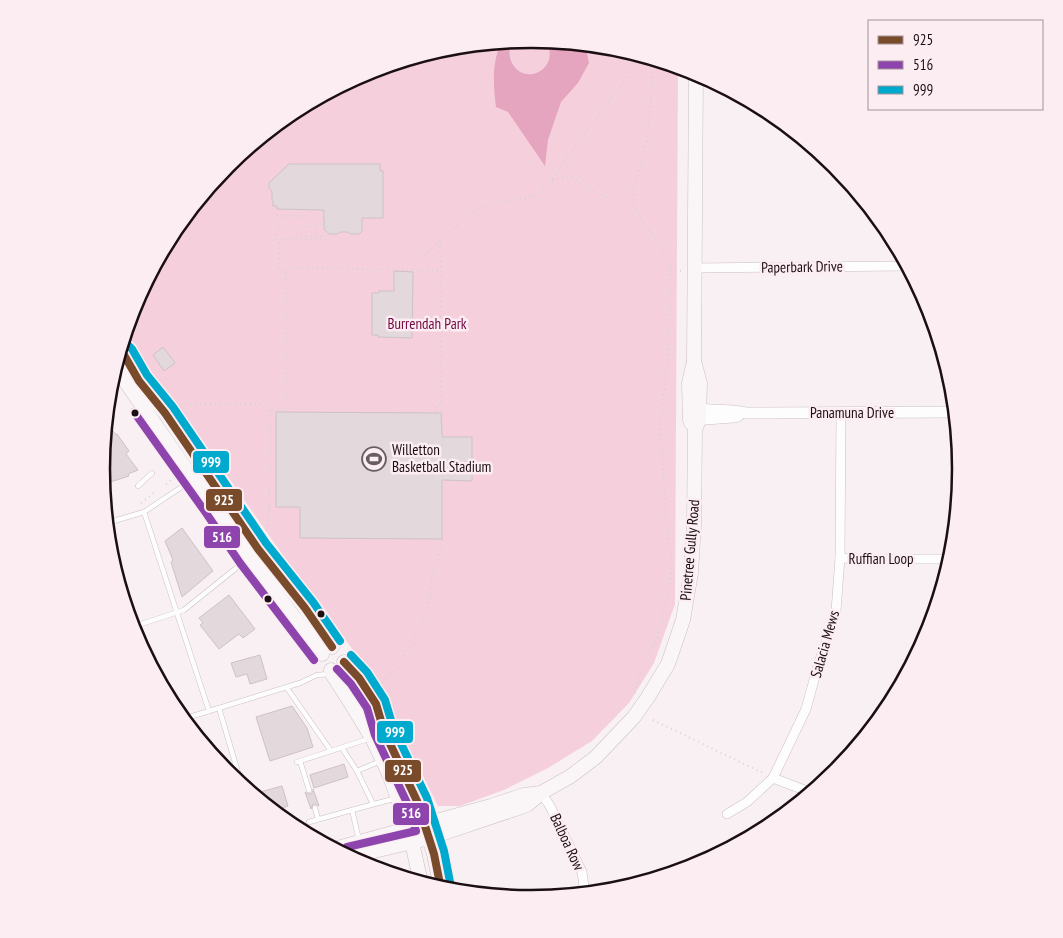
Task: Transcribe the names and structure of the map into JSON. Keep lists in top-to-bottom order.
{
  "streets": {
    "main road": ["Pinetree Gully Road"],
    "street": [
      "Paperbark Drive",
      "Panamuna Drive",
      "Ruffian Loop",
      "Salacia Mews",
      "Balboa Row"
    ]
  },
  "crossings": [
    ["Paperbark Drive", "Pinetree Gully Road"],
    ["Panamuna Drive", "Pinetree Gully Road"],
    ["Panamuna Drive", "Salacia Mews"],
    ["Pinetree Gully Road", "Balboa Row"],
    ["Ruffian Loop", "Salacia Mews"]
  ],
  "parks": ["Burrendah Park"],
  "places": {
    "sports": ["Willetton Basketball Stadium"]
  },
  "lines": ["transit line 999", "transit line 925", "transit line 516"],
  "legend": ["925", "516", "999"]
}
